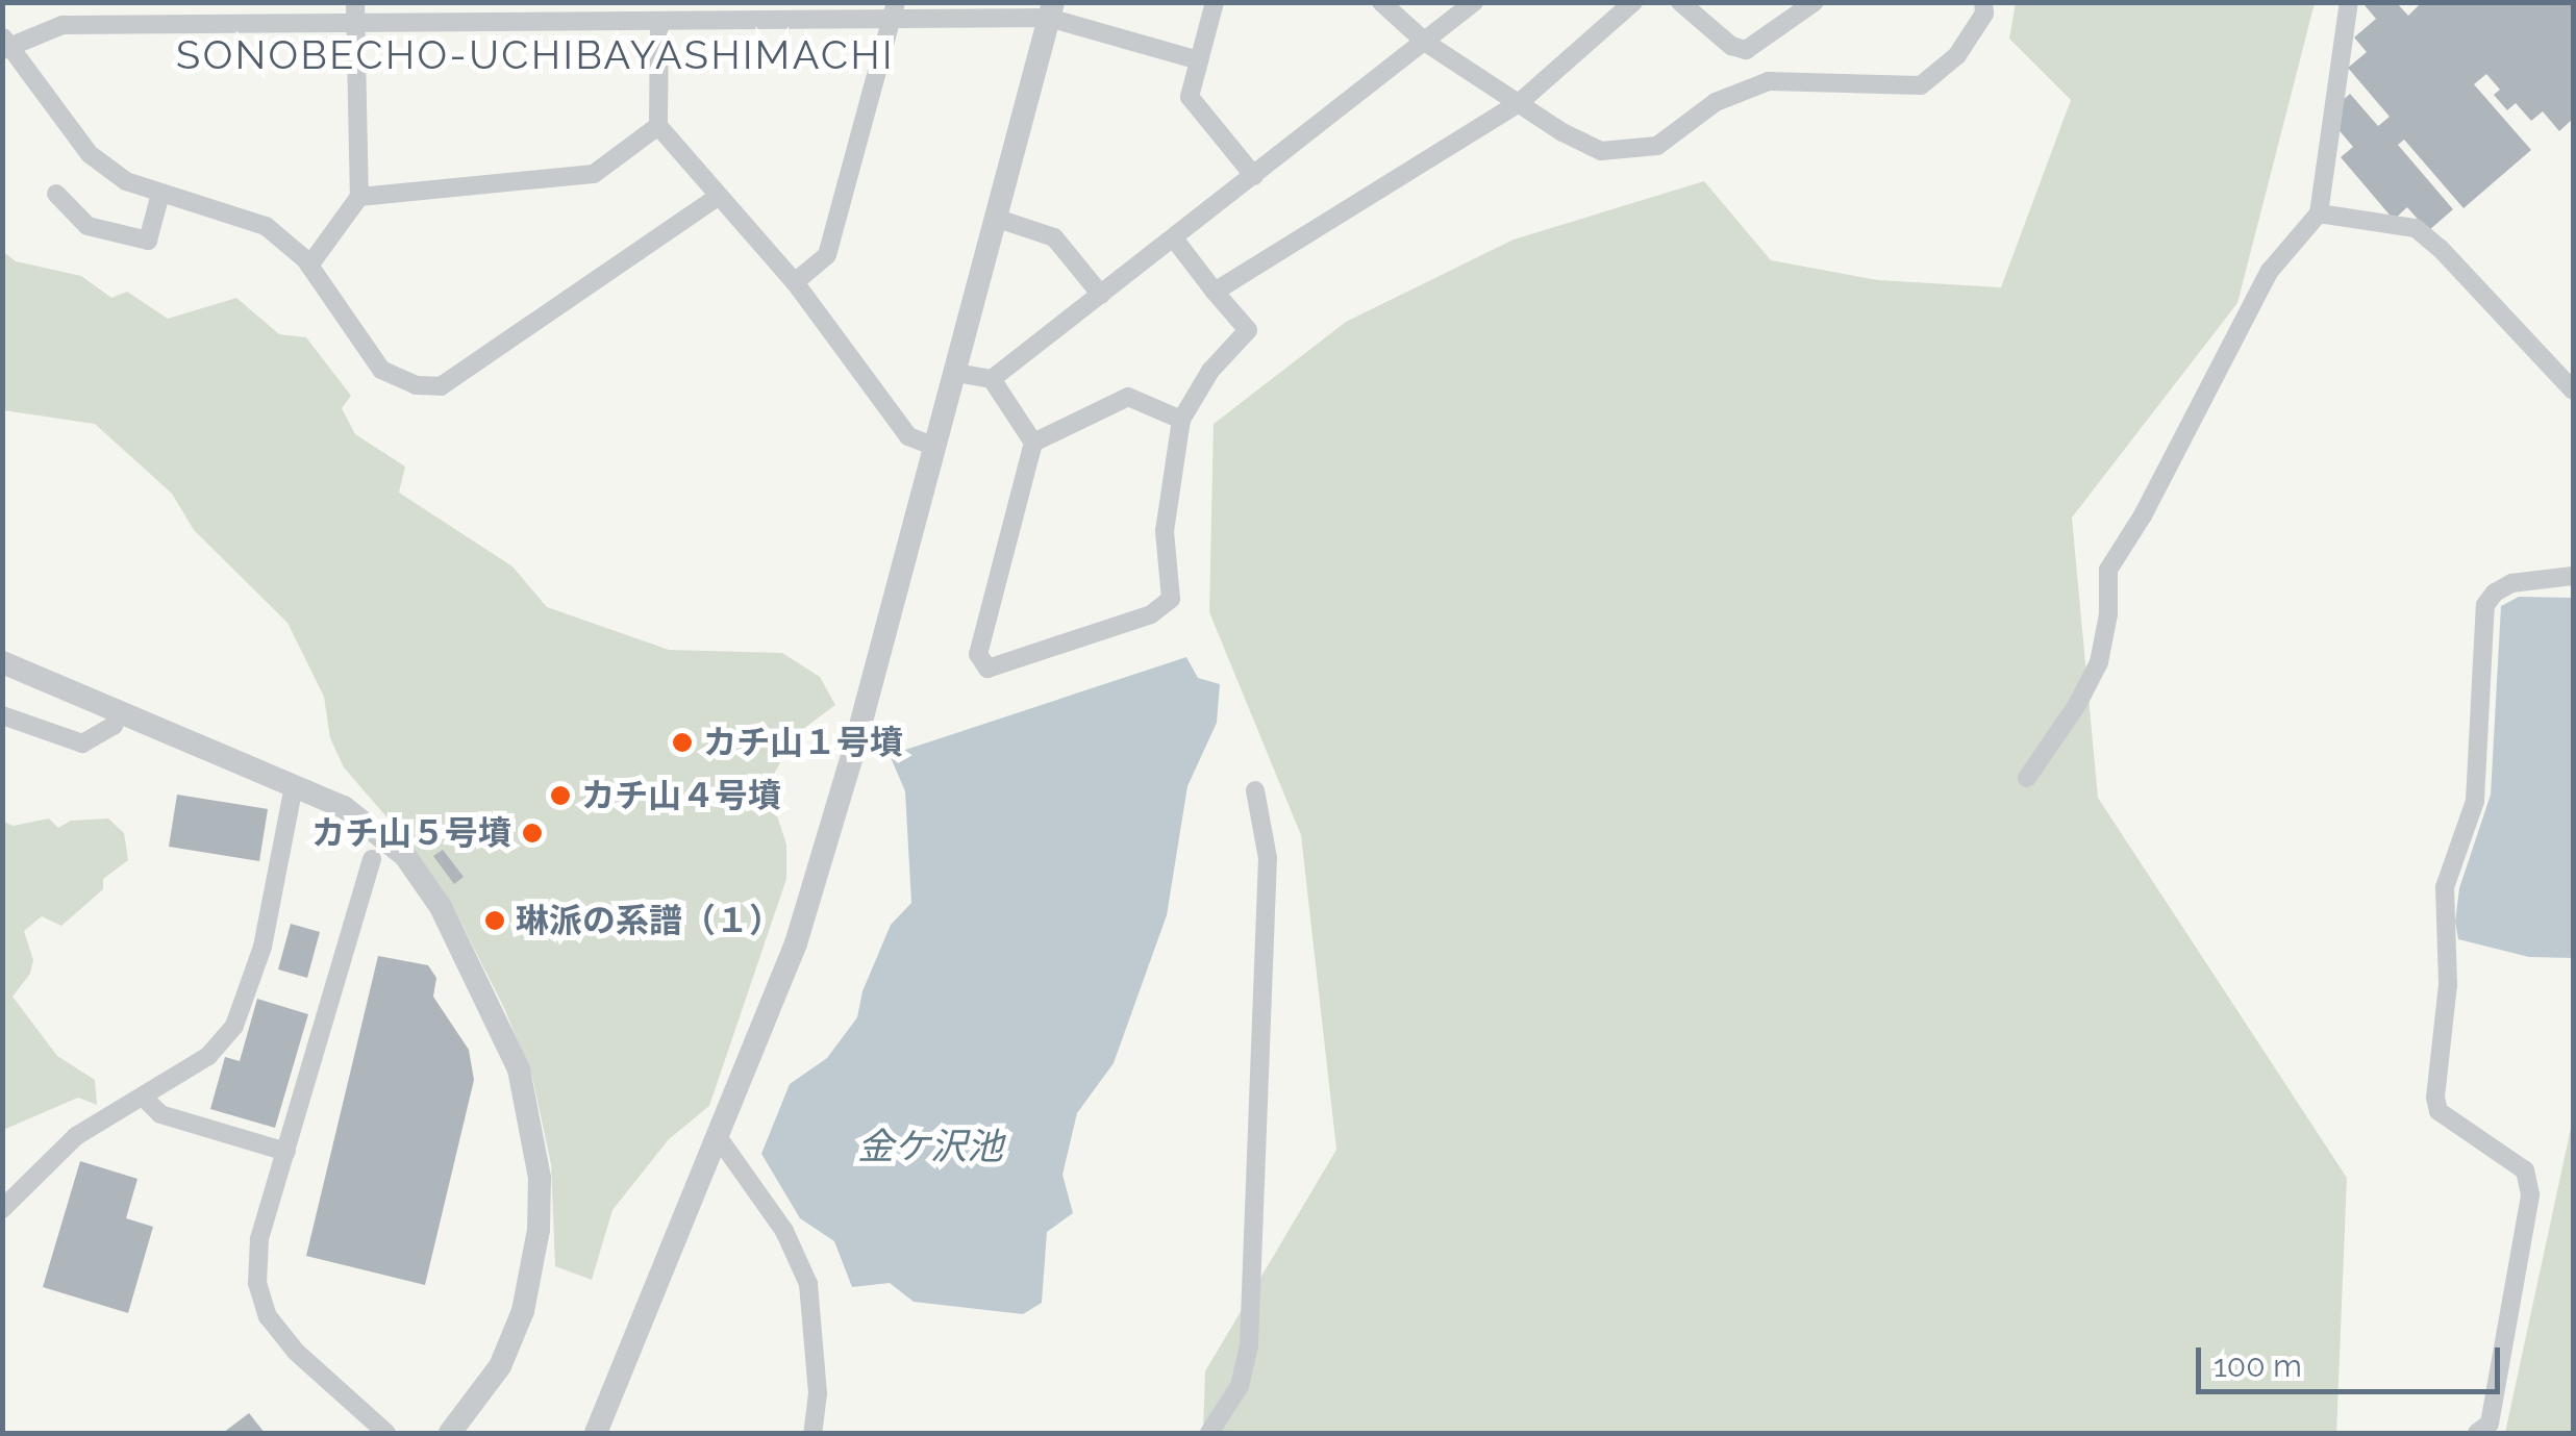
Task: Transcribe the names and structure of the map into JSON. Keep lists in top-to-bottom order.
{
  "districts": ["SONOBECHO-UCHIBAYASHIMACHI"],
  "water": ["金ケ沢池"],
  "places": [
    "カチ山１号墳",
    "カチ山４号墳",
    "カチ山５号墳",
    "琳派の系譜（１）"
  ],
  "scale_bar": "100 m"
}
